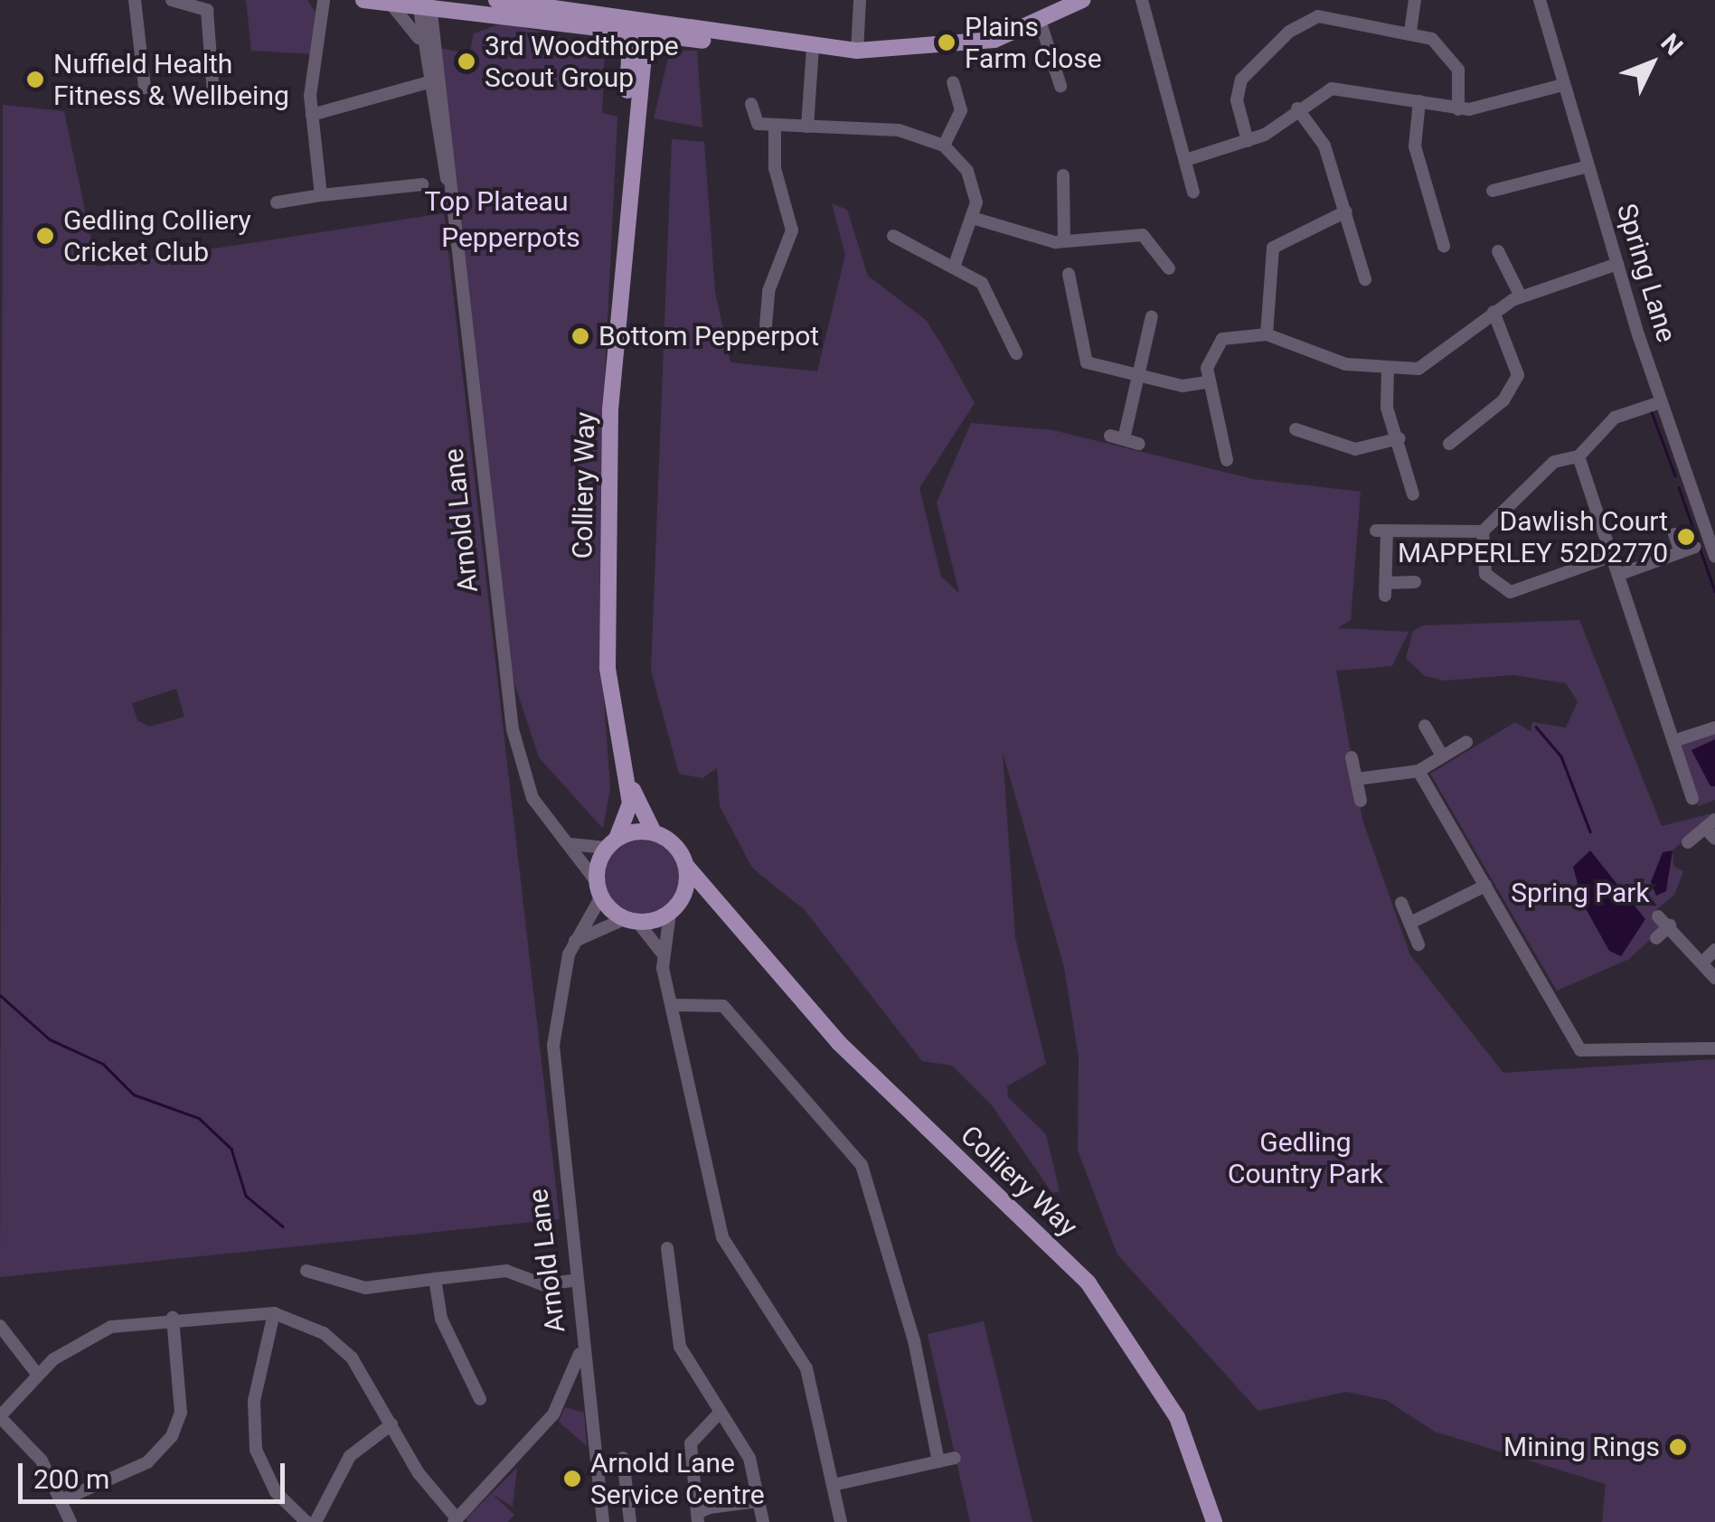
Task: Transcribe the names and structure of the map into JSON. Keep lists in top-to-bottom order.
{
  "streets": {
    "main road": ["Colliery Way"],
    "street": ["Spring Lane", "Arnold Lane"]
  },
  "crossings": [
    ["Colliery Way", "Arnold Lane"]
  ],
  "parks": [
    "Top Plateau",
    "Pepperpots",
    "Spring Park",
    "Gedling Country Park"
  ],
  "places": [
    "Plains Farm Close",
    "3rd Woodthorpe Scout Group",
    "Nuffield Health Fitness & Wellbeing",
    "Gedling Colliery Cricket Club",
    "Bottom Pepperpot",
    "Dawlish Court MAPPERLEY 52D2770",
    "Mining Rings",
    "Arnold Lane Service Centre"
  ],
  "scale_bar": "200 m",
  "north": "top right"
}
